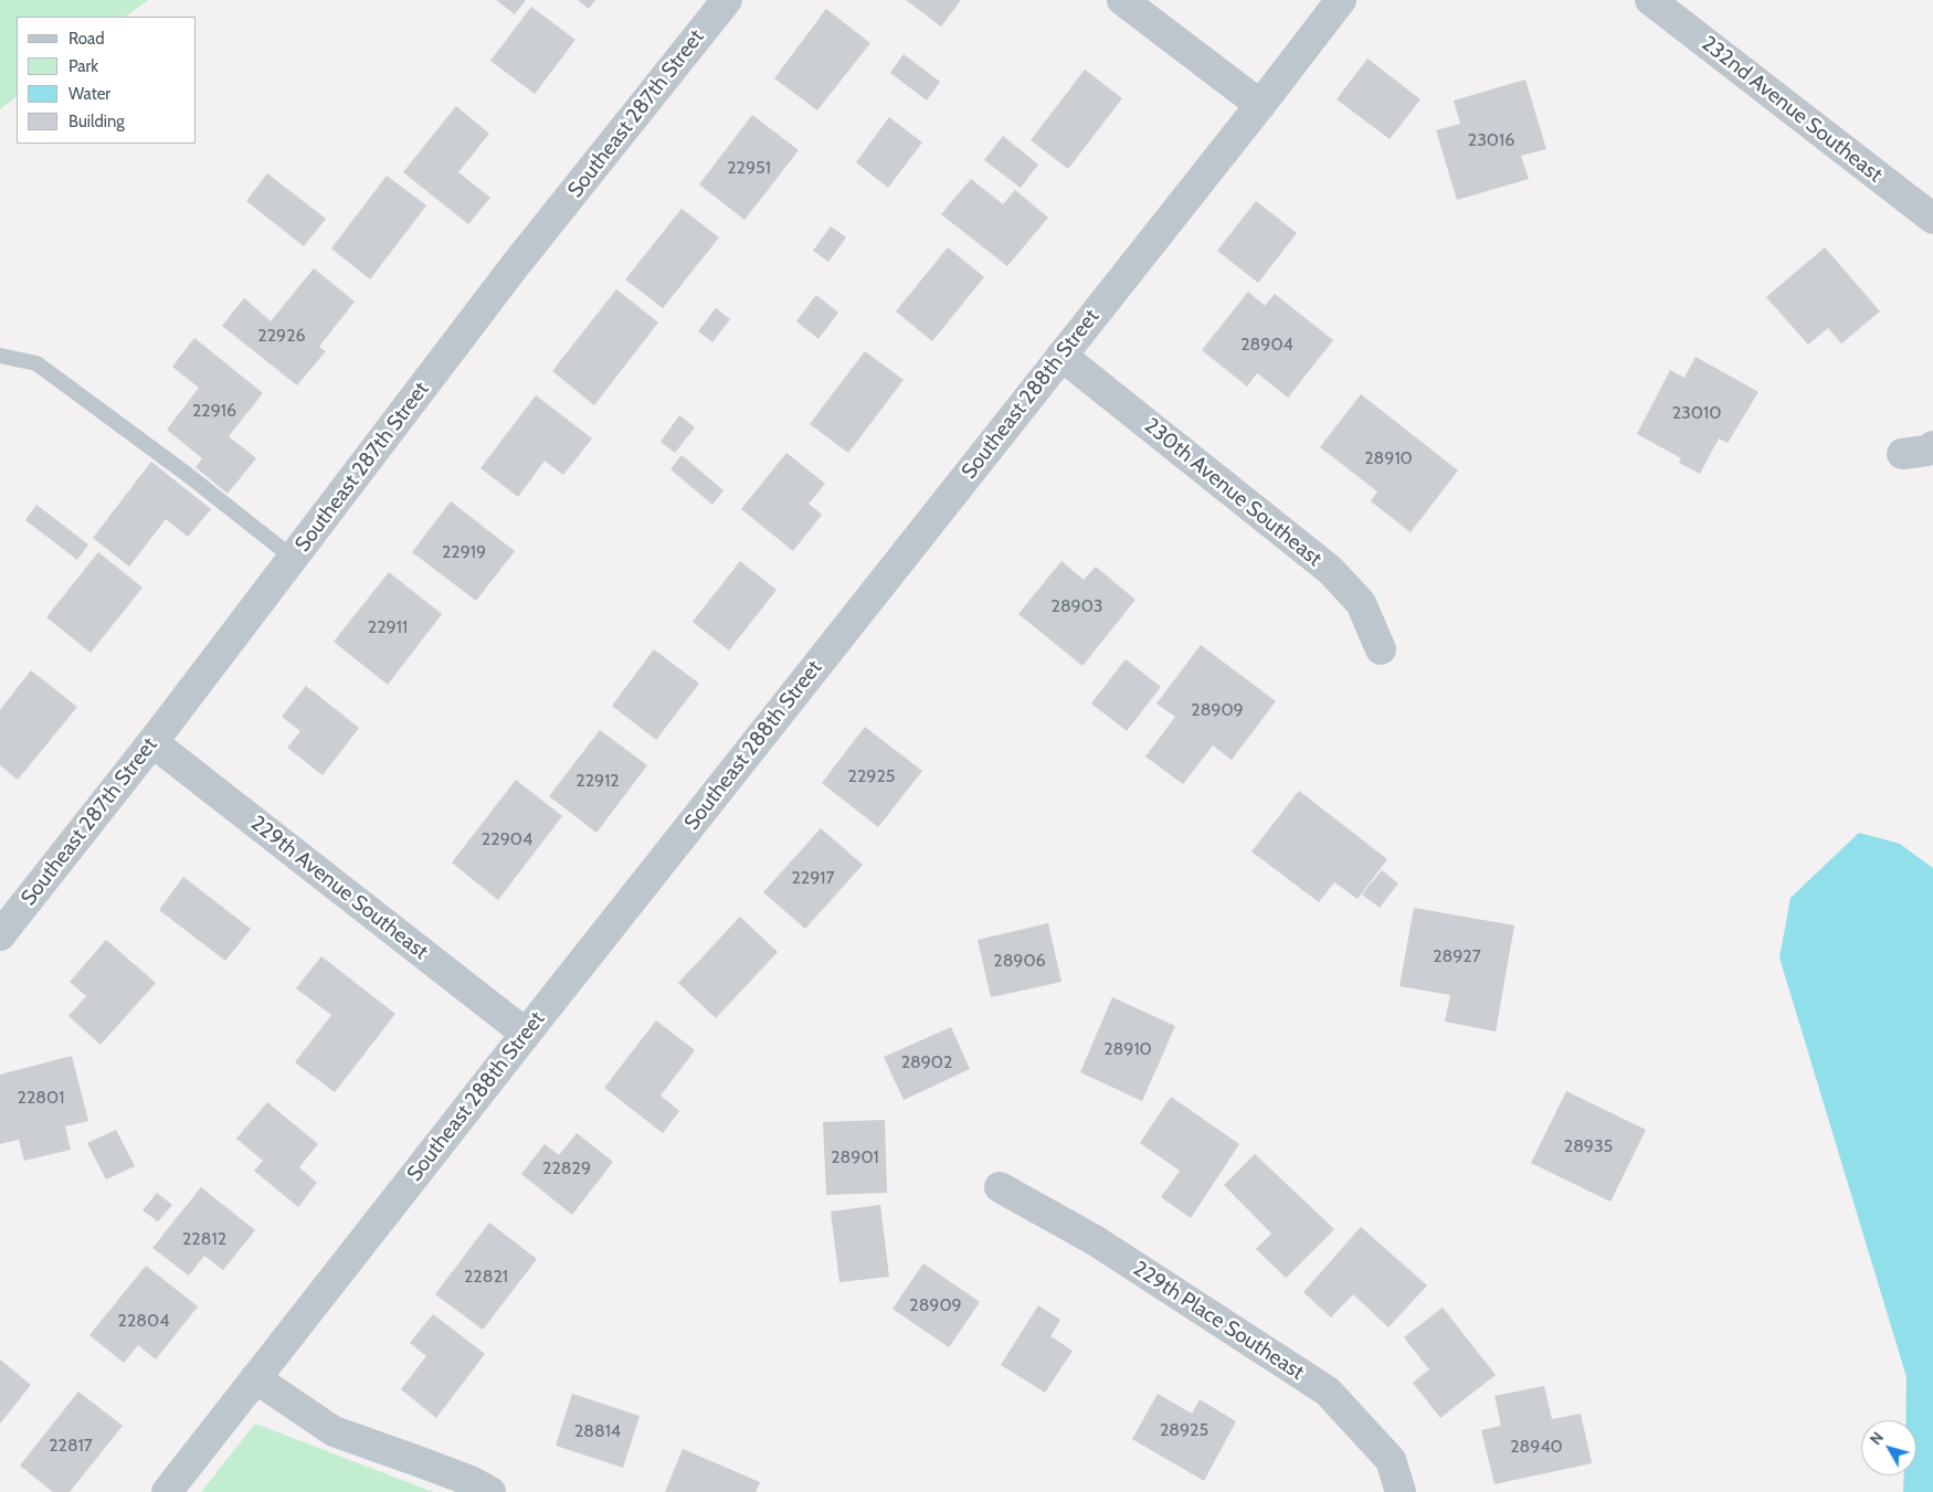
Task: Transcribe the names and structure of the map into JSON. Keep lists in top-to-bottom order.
{
  "streets": {
    "street": [
      "232nd Avenue Southeast",
      "Southeast 287th Street",
      "Southeast 288th Street",
      "230th Avenue Southeast",
      "229th Avenue Southeast",
      "229th Place Southeast"
    ]
  },
  "crossings": [
    ["Southeast 287th Street", "229th Avenue Southeast"],
    ["Southeast 288th Street", "230th Avenue Southeast"],
    ["Southeast 288th Street", "229th Avenue Southeast"]
  ],
  "house_numbers": [
    "23016",
    "22951",
    "22926",
    "28904",
    "22916",
    "23010",
    "28910",
    "22919",
    "28903",
    "22911",
    "28909",
    "22925",
    "22912",
    "22904",
    "22917",
    "28927",
    "28906",
    "28910",
    "28902",
    "22801",
    "28935",
    "28901",
    "22829",
    "22812",
    "22821",
    "28909",
    "22804",
    "28925",
    "28814",
    "22817",
    "28940"
  ],
  "legend": [
    "Road",
    "Park",
    "Water",
    "Building"
  ],
  "north": "top left"
}
